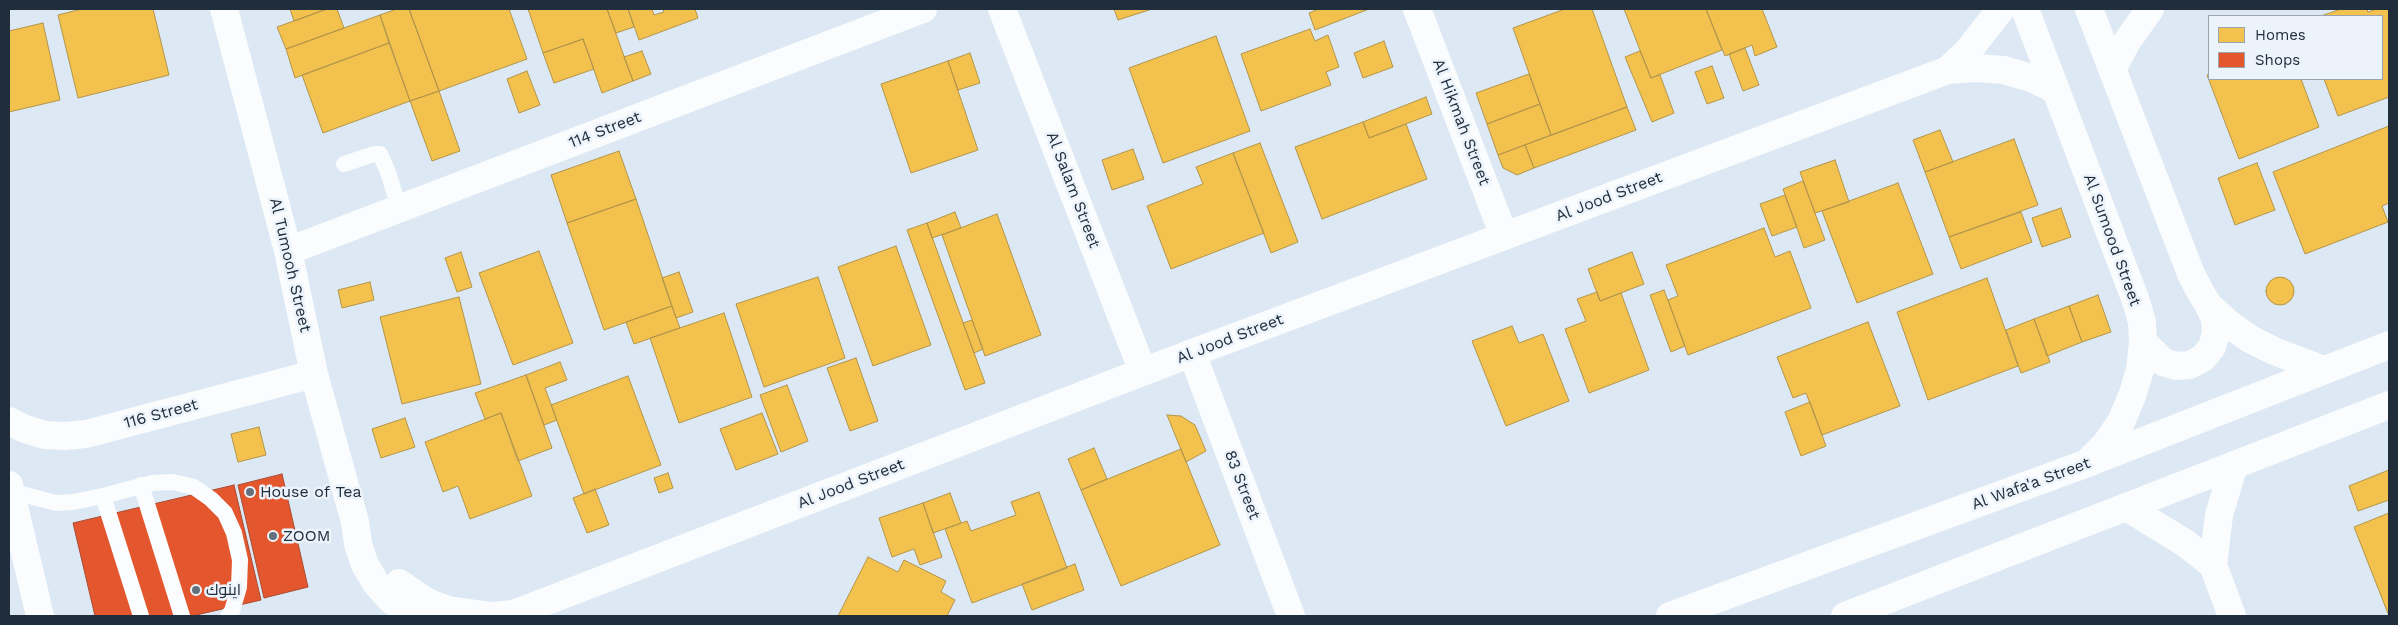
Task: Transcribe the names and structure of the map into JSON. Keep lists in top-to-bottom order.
{
  "streets": {
    "street": [
      "Al Hikmah Street",
      "114 Street",
      "Al Salam Street",
      "Al Jood Street",
      "Al Sumood Street",
      "Al Tumooh Street",
      "116 Street",
      "Al Wafa'a Street",
      "83 Street"
    ]
  },
  "crossings": [
    ["Al Hikmah Street", "Al Jood Street"],
    ["114 Street", "Al Tumooh Street"],
    ["Al Salam Street", "Al Jood Street"],
    ["Al Jood Street", "Al Sumood Street"],
    ["Al Jood Street", "Al Tumooh Street"],
    ["Al Jood Street", "83 Street"],
    ["Al Sumood Street", "Al Wafa'a Street"],
    ["Al Tumooh Street", "116 Street"]
  ],
  "places": ["House of Tea", "ZOOM", "اينوك"],
  "legend": ["Homes", "Shops"]
}
